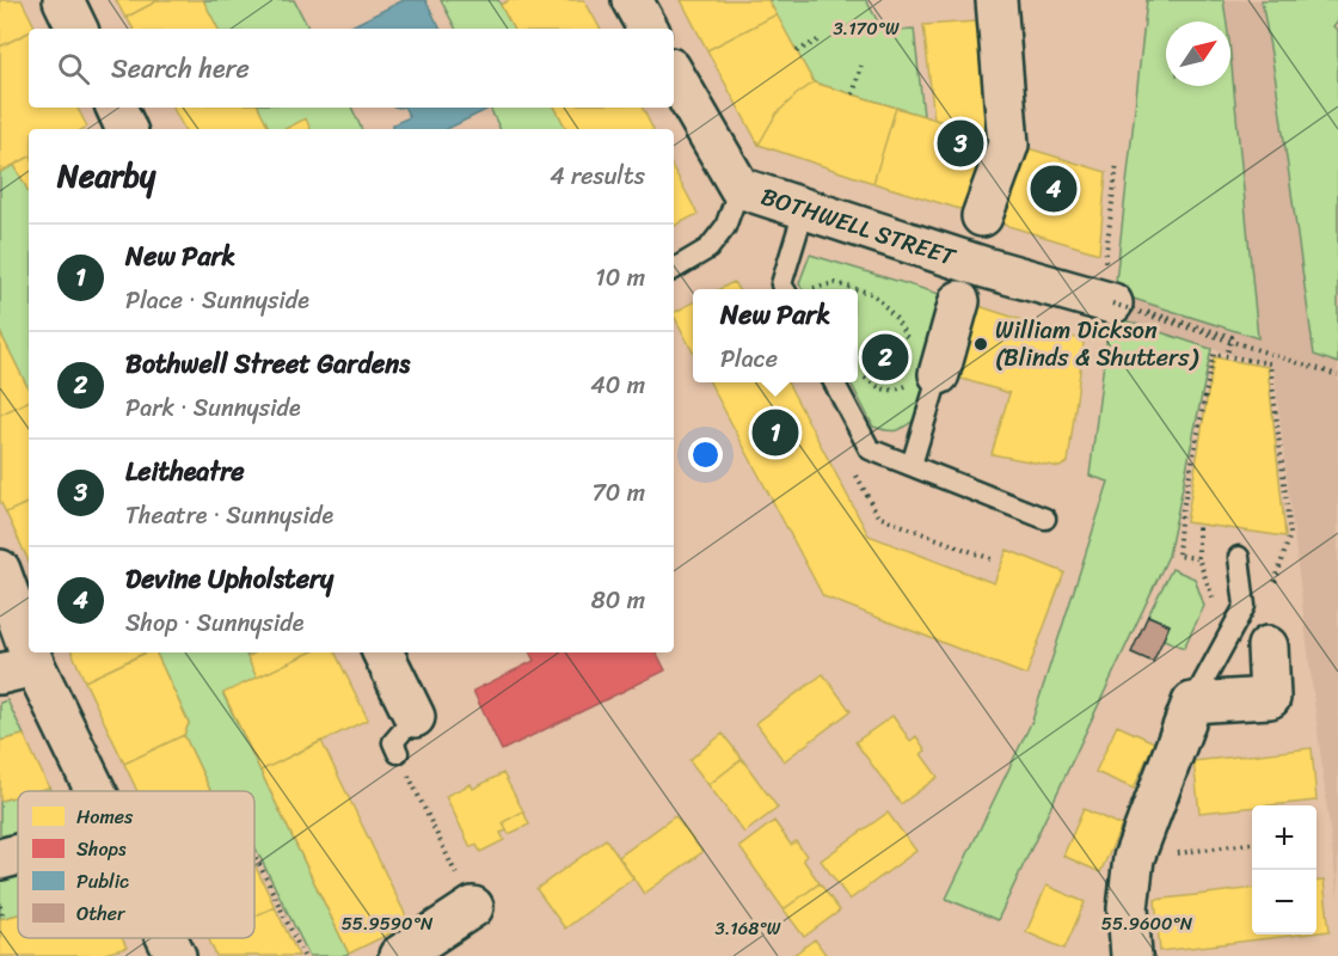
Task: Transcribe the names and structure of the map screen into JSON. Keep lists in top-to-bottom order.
{
  "streets": {
    "street": ["BOTHWELL STREET"]
  },
  "places": ["William Dickson (Blinds & Shutters)"],
  "legend": [
    "Homes",
    "Shops",
    "Public",
    "Other"
  ],
  "north": "top right",
  "page": {
    "search": "Search here",
    "pins": [
      "3",
      "4",
      "2",
      "1"
    ],
    "heading": ["Nearby", "4 results"],
    "list": [
      {
        "mark": "1",
        "name": "New Park",
        "note": "Place · Sunnyside",
        "value": "10 m"
      },
      {
        "mark": "2",
        "name": "Bothwell Street Gardens",
        "note": "Park · Sunnyside",
        "value": "40 m"
      },
      {
        "mark": "3",
        "name": "Leitheatre",
        "note": "Theatre · Sunnyside",
        "value": "70 m"
      },
      {
        "mark": "4",
        "name": "Devine Upholstery",
        "note": "Shop · Sunnyside",
        "value": "80 m"
      }
    ],
    "popup": ["New Park", "Place"],
    "map_buttons": ["+", "−"]
  },
  "coordinates": [
    "3.170°W",
    "55.9590°N",
    "55.9600°N",
    "3.168°W"
  ]
}
